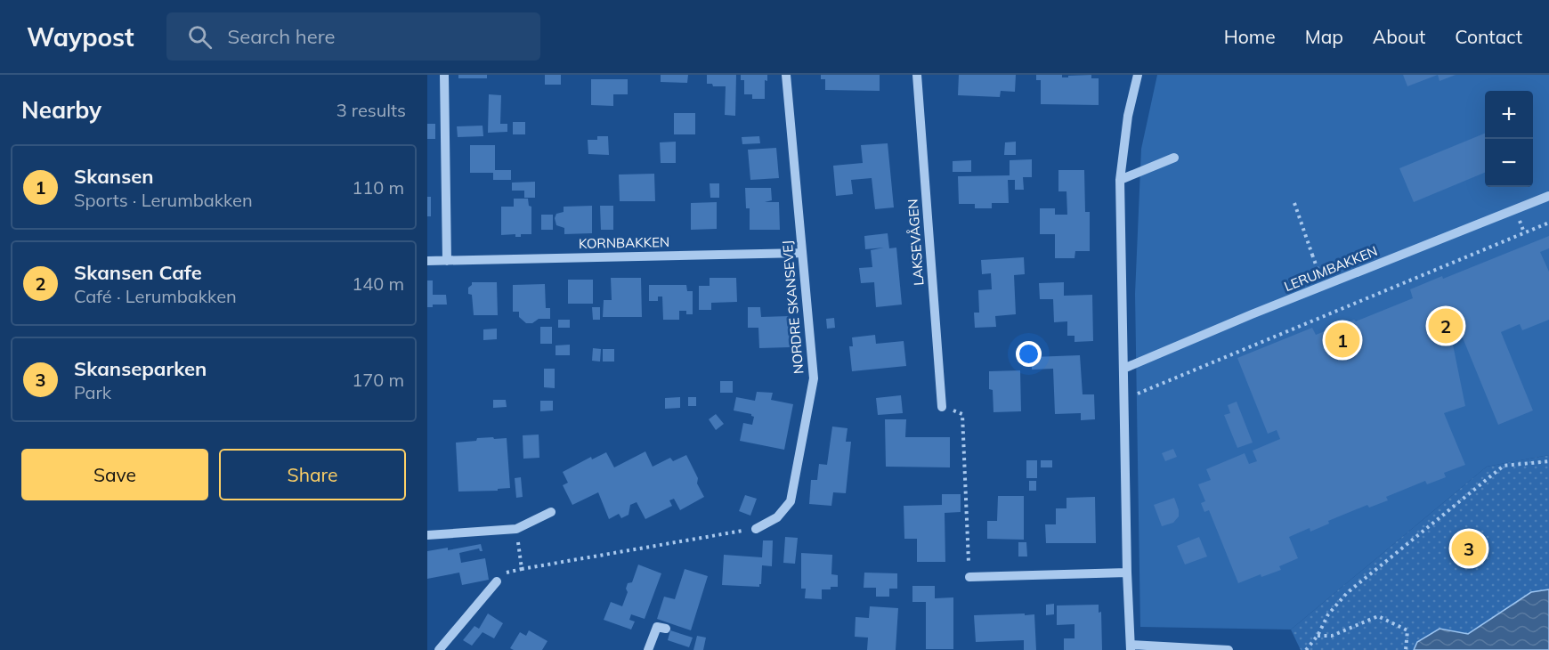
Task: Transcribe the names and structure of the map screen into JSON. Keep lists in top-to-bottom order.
{
  "streets": {
    "street": [
      "LAKSEVÅGEN",
      "KORNBAKKEN",
      "LERUMBAKKEN",
      "NORDRE SKANSEVEJ"
    ]
  },
  "crossings": [
    ["KORNBAKKEN", "NORDRE SKANSEVEJ"]
  ],
  "page": {
    "header": "Waypost",
    "search": "Search here",
    "nav": [
      "Home",
      "Map",
      "About",
      "Contact"
    ],
    "heading": ["Nearby", "3 results"],
    "map_buttons": ["+", "−"],
    "list": [
      {
        "mark": "1",
        "name": "Skansen",
        "note": "Sports · Lerumbakken",
        "value": "110 m"
      },
      {
        "mark": "2",
        "name": "Skansen Cafe",
        "note": "Café · Lerumbakken",
        "value": "140 m"
      },
      {
        "mark": "3",
        "name": "Skanseparken",
        "note": "Park",
        "value": "170 m"
      }
    ],
    "pins": ["2", "1", "3"],
    "buttons": ["Save", "Share"]
  }
}
